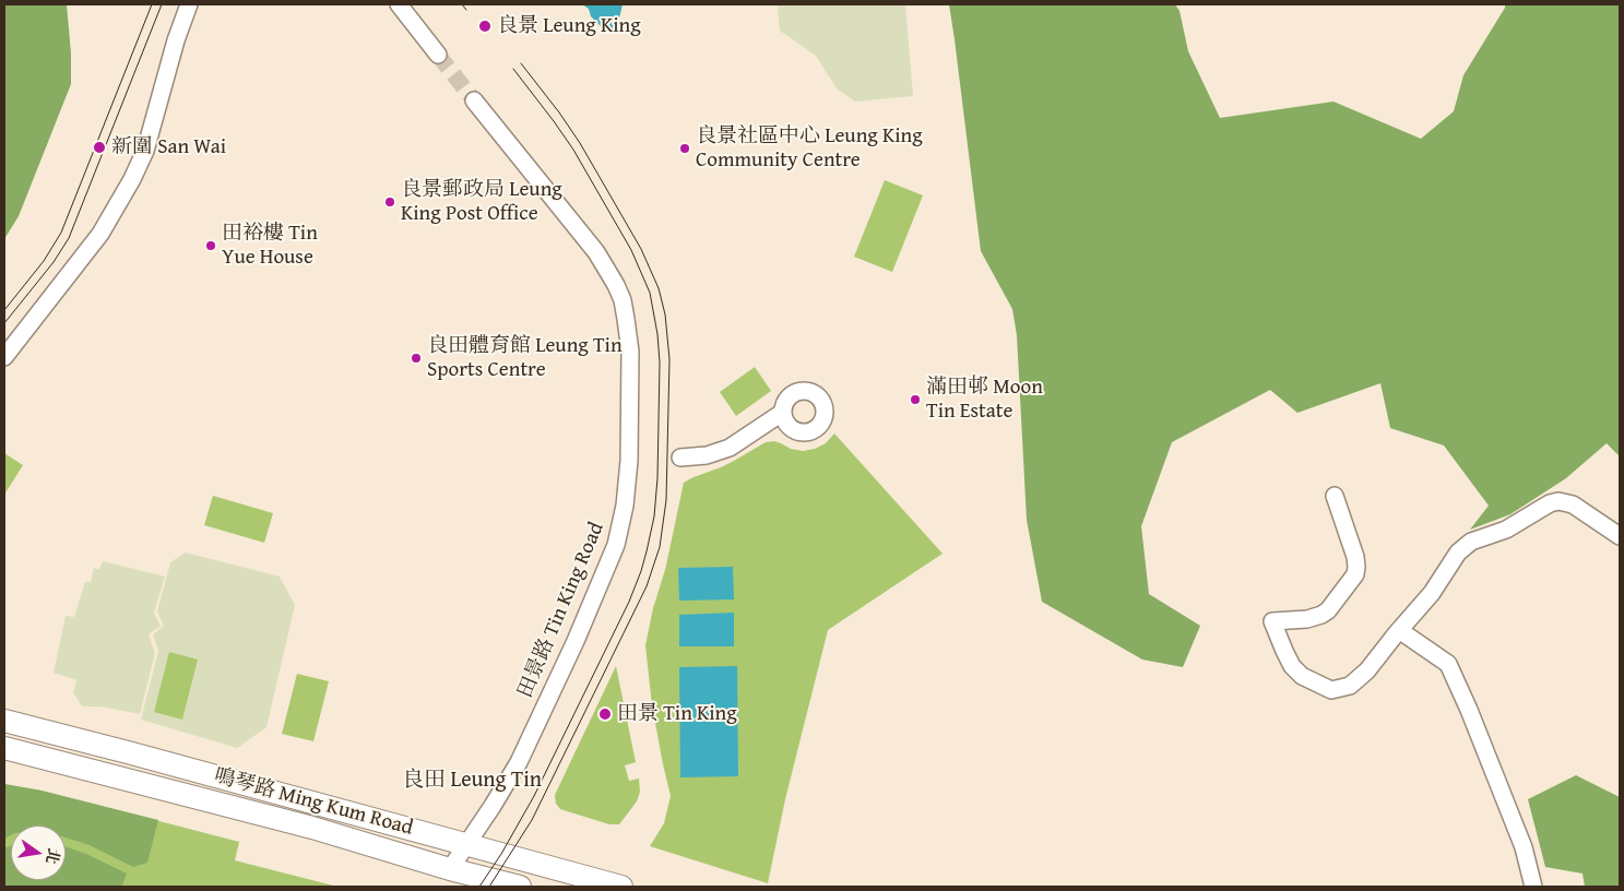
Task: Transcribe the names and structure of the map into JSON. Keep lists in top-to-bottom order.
{
  "streets": {
    "main road": ["鳴琴路 Ming Kum Road"],
    "street": ["田景路 Tin King Road"]
  },
  "crossings": [
    ["田景路 Tin King Road", "鳴琴路 Ming Kum Road"]
  ],
  "districts": ["良田 Leung Tin"],
  "places": [
    "良景 Leung King",
    "新圍 San Wai",
    "良景社區中心 Leung King Community Centre",
    "良景郵政局 Leung King Post Office",
    "田裕樓 Tin Yue House",
    "良田體育館 Leung Tin Sports Centre",
    "滿田邨 Moon Tin Estate",
    "田景 Tin King"
  ],
  "north": "right"
}
